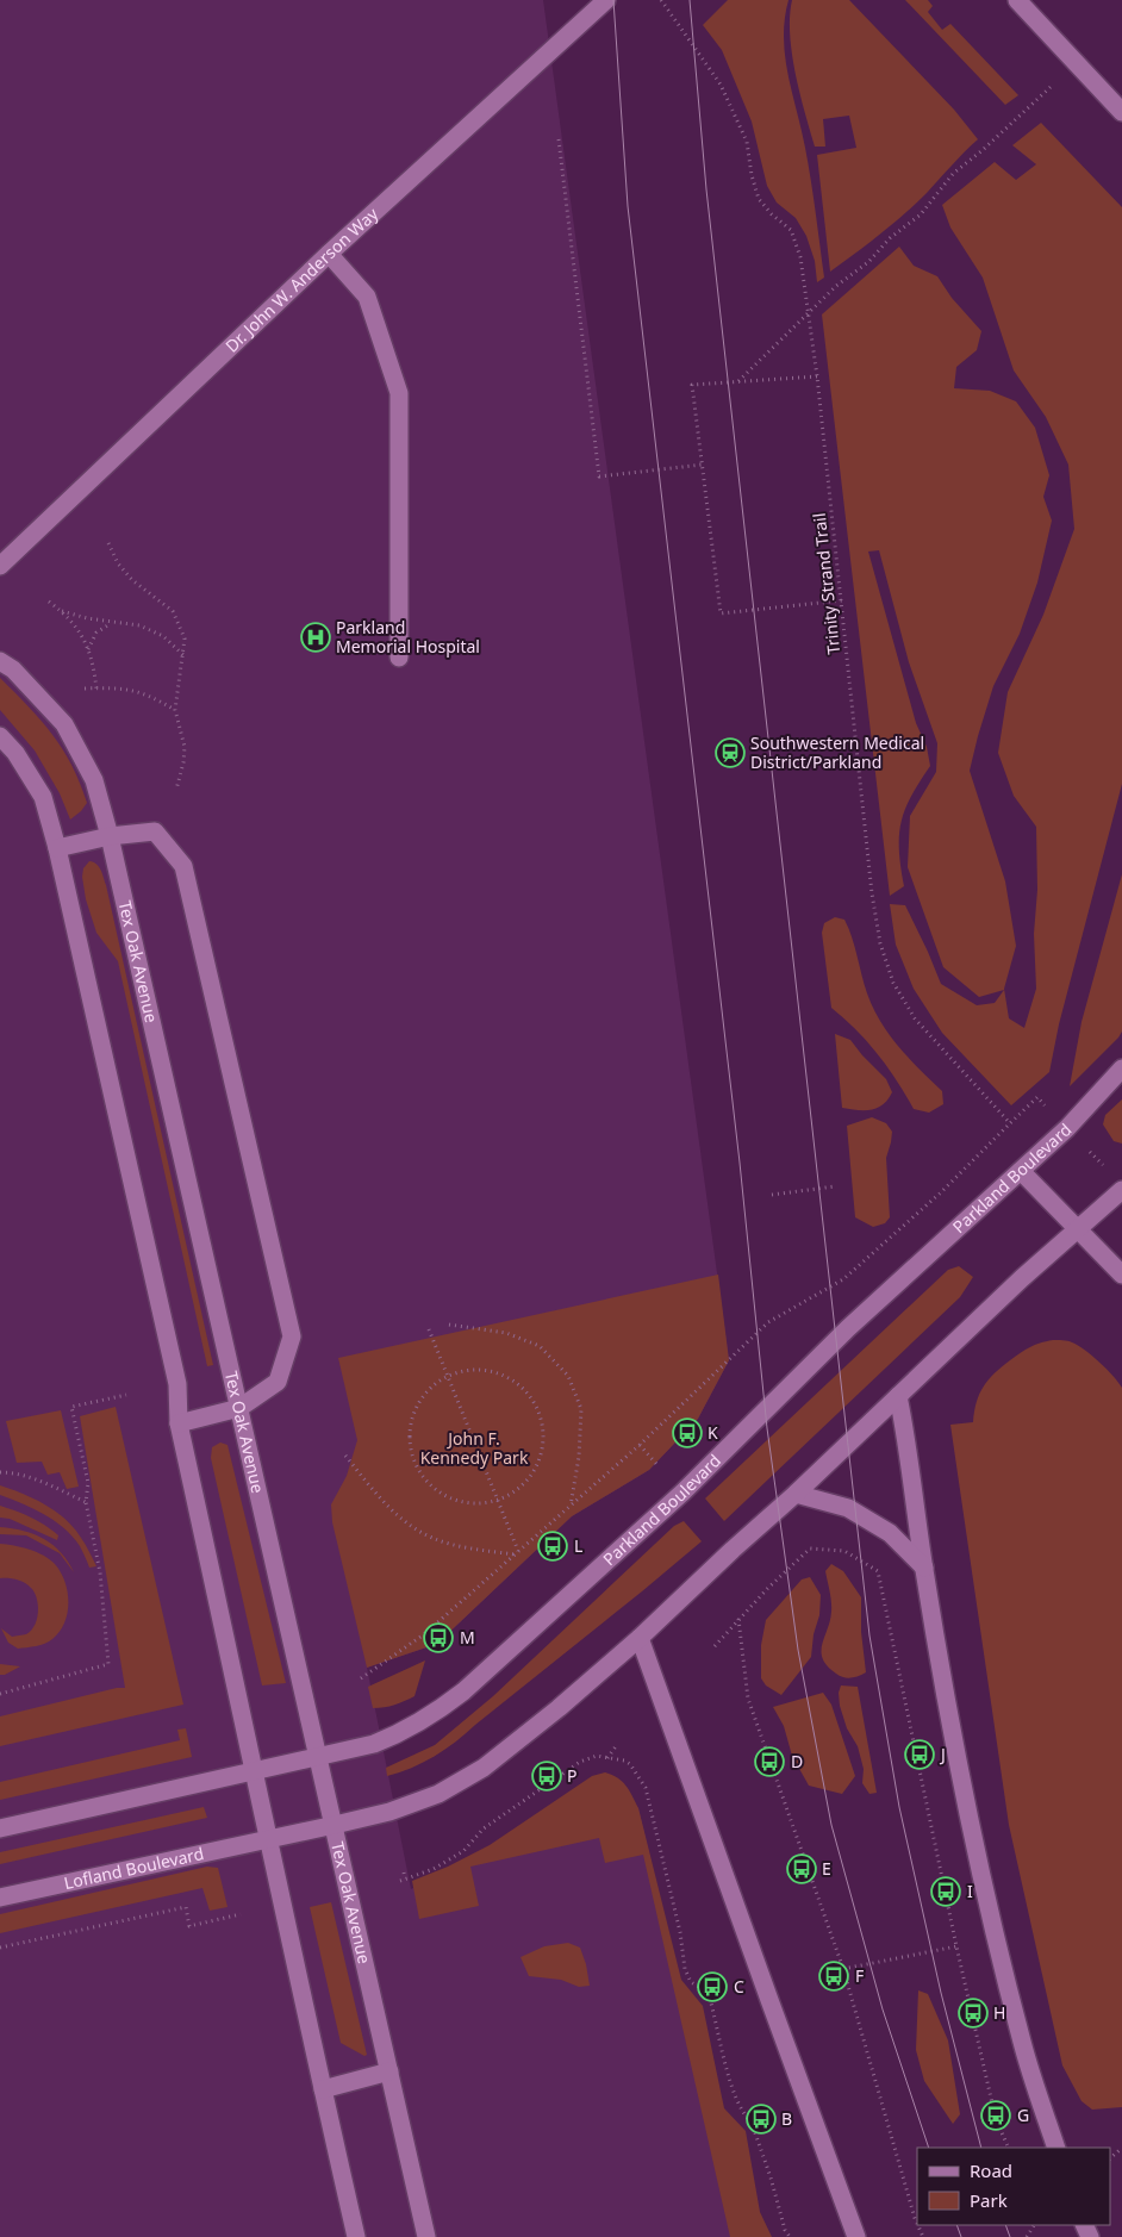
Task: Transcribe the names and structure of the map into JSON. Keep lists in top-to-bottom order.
{
  "streets": {
    "street": [
      "Dr. John W. Anderson Way",
      "Tex Oak Avenue",
      "Parkland Boulevard",
      "Lofland Boulevard"
    ],
    "path": ["Trinity Strand Trail"]
  },
  "crossings": [
    ["Tex Oak Avenue", "Parkland Boulevard"]
  ],
  "parks": ["John F. Kennedy Park"],
  "places": {
    "hospital": ["Parkland Memorial Hospital"],
    "station": ["Southwestern Medical District/Parkland"],
    "bus stop": [
      "K",
      "L",
      "M",
      "J",
      "D",
      "P",
      "E",
      "I",
      "F",
      "C",
      "H",
      "G",
      "B"
    ]
  },
  "legend": ["Road", "Park"]
}
